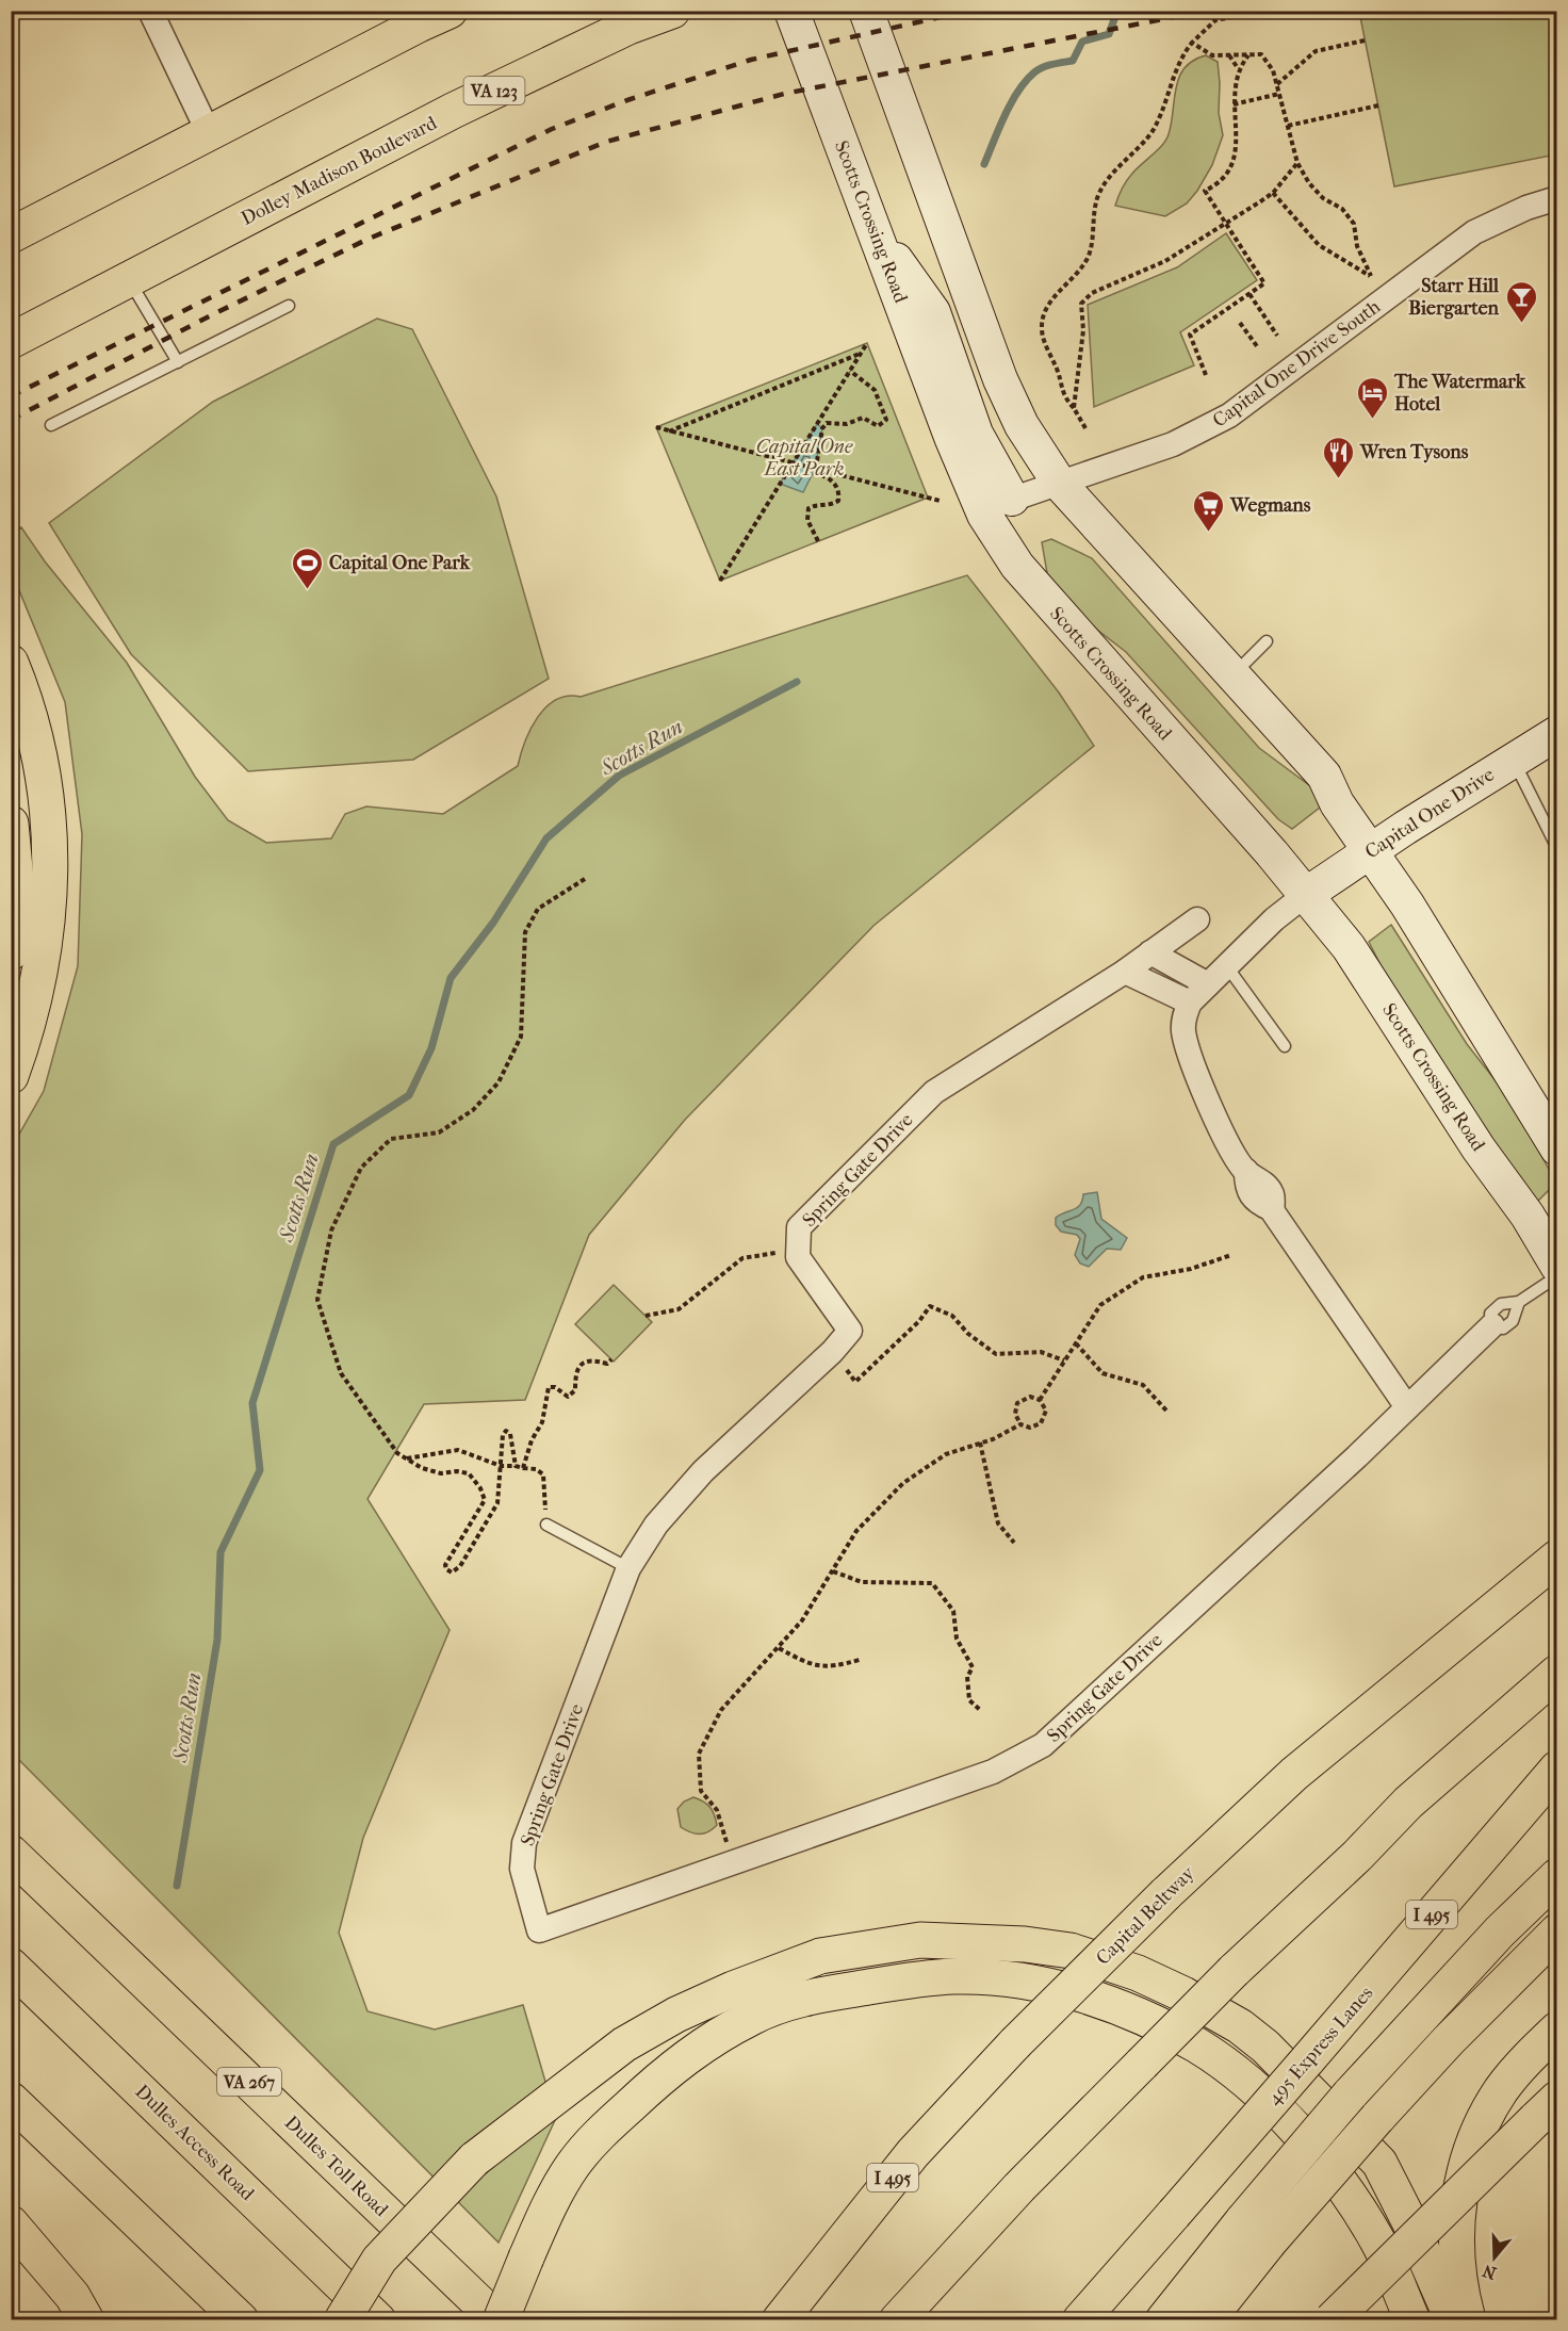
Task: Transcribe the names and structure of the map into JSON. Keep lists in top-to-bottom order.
{
  "streets": {
    "main road": [
      "VA 123",
      "Dolley Madison Boulevard",
      "Scotts Crossing Road",
      "Capital One Drive",
      "I 495",
      "Capital Beltway",
      "495 Express Lanes",
      "VA 267",
      "Dulles Access Road",
      "Dulles Toll Road"
    ],
    "street": ["Capital One Drive South", "Spring Gate Drive"]
  },
  "crossings": [
    ["Scotts Crossing Road", "Capital One Drive South"],
    ["Scotts Crossing Road", "Capital One Drive"]
  ],
  "water": ["Scotts Run"],
  "parks": ["Capital One East Park"],
  "places": {
    "bar": ["Starr Hill Biergarten"],
    "hotel": ["The Watermark Hotel"],
    "restaurant": ["Wren Tysons"],
    "supermarket": ["Wegmans"],
    "sports": ["Capital One Park"]
  },
  "north": "bottom"
}
